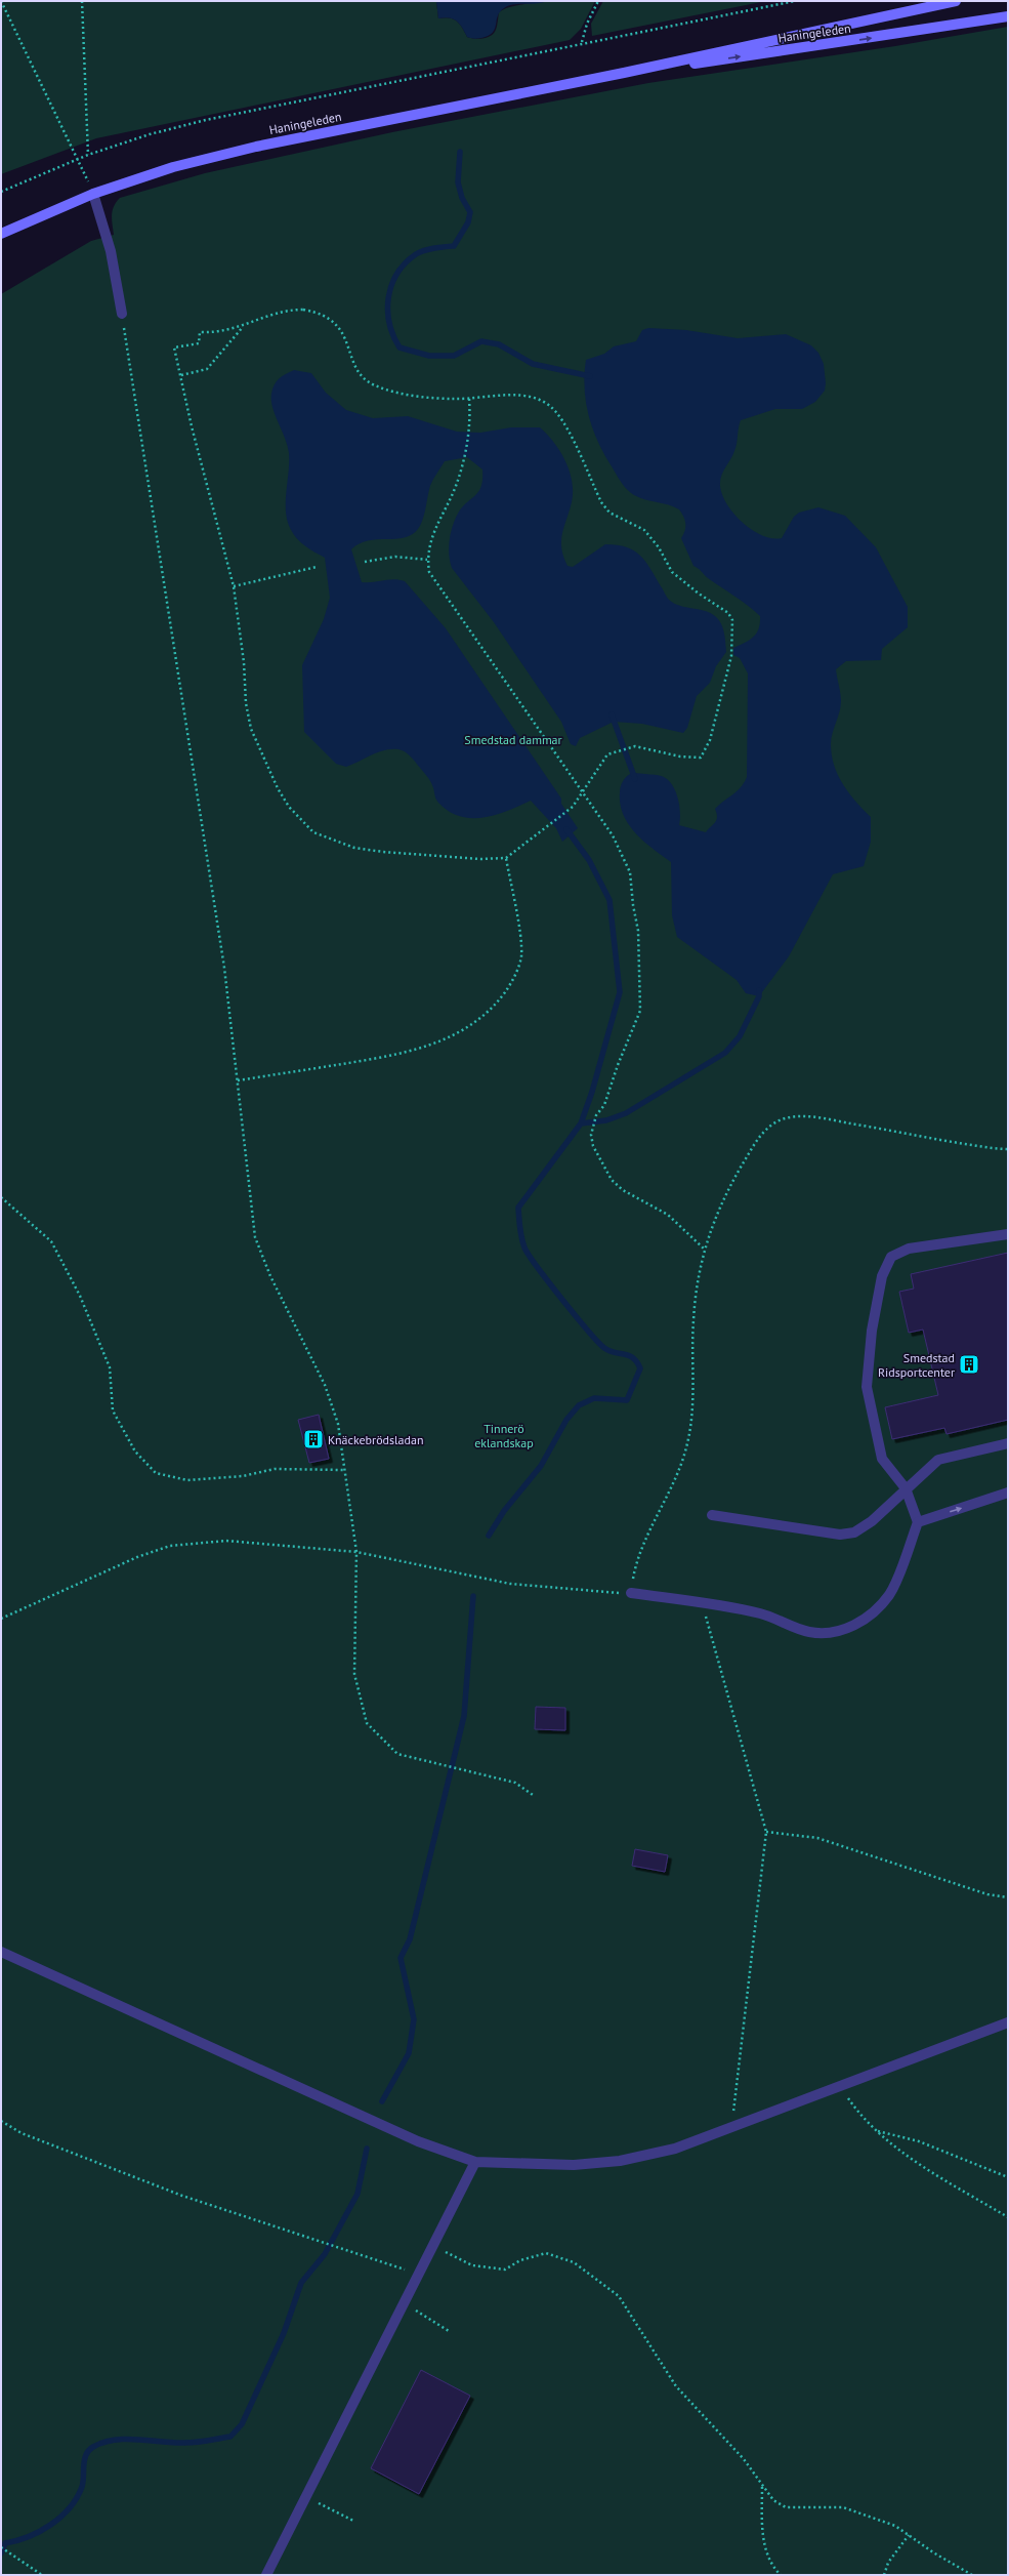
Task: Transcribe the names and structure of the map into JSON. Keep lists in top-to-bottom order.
{
  "streets": {
    "main road": ["Haningeleden"]
  },
  "parks": ["Smedstad dammar", "Tinnerö eklandskap"],
  "places": {
    "building": ["Smedstad Ridsportcenter", "Knäckebrödsladan"]
  }
}
